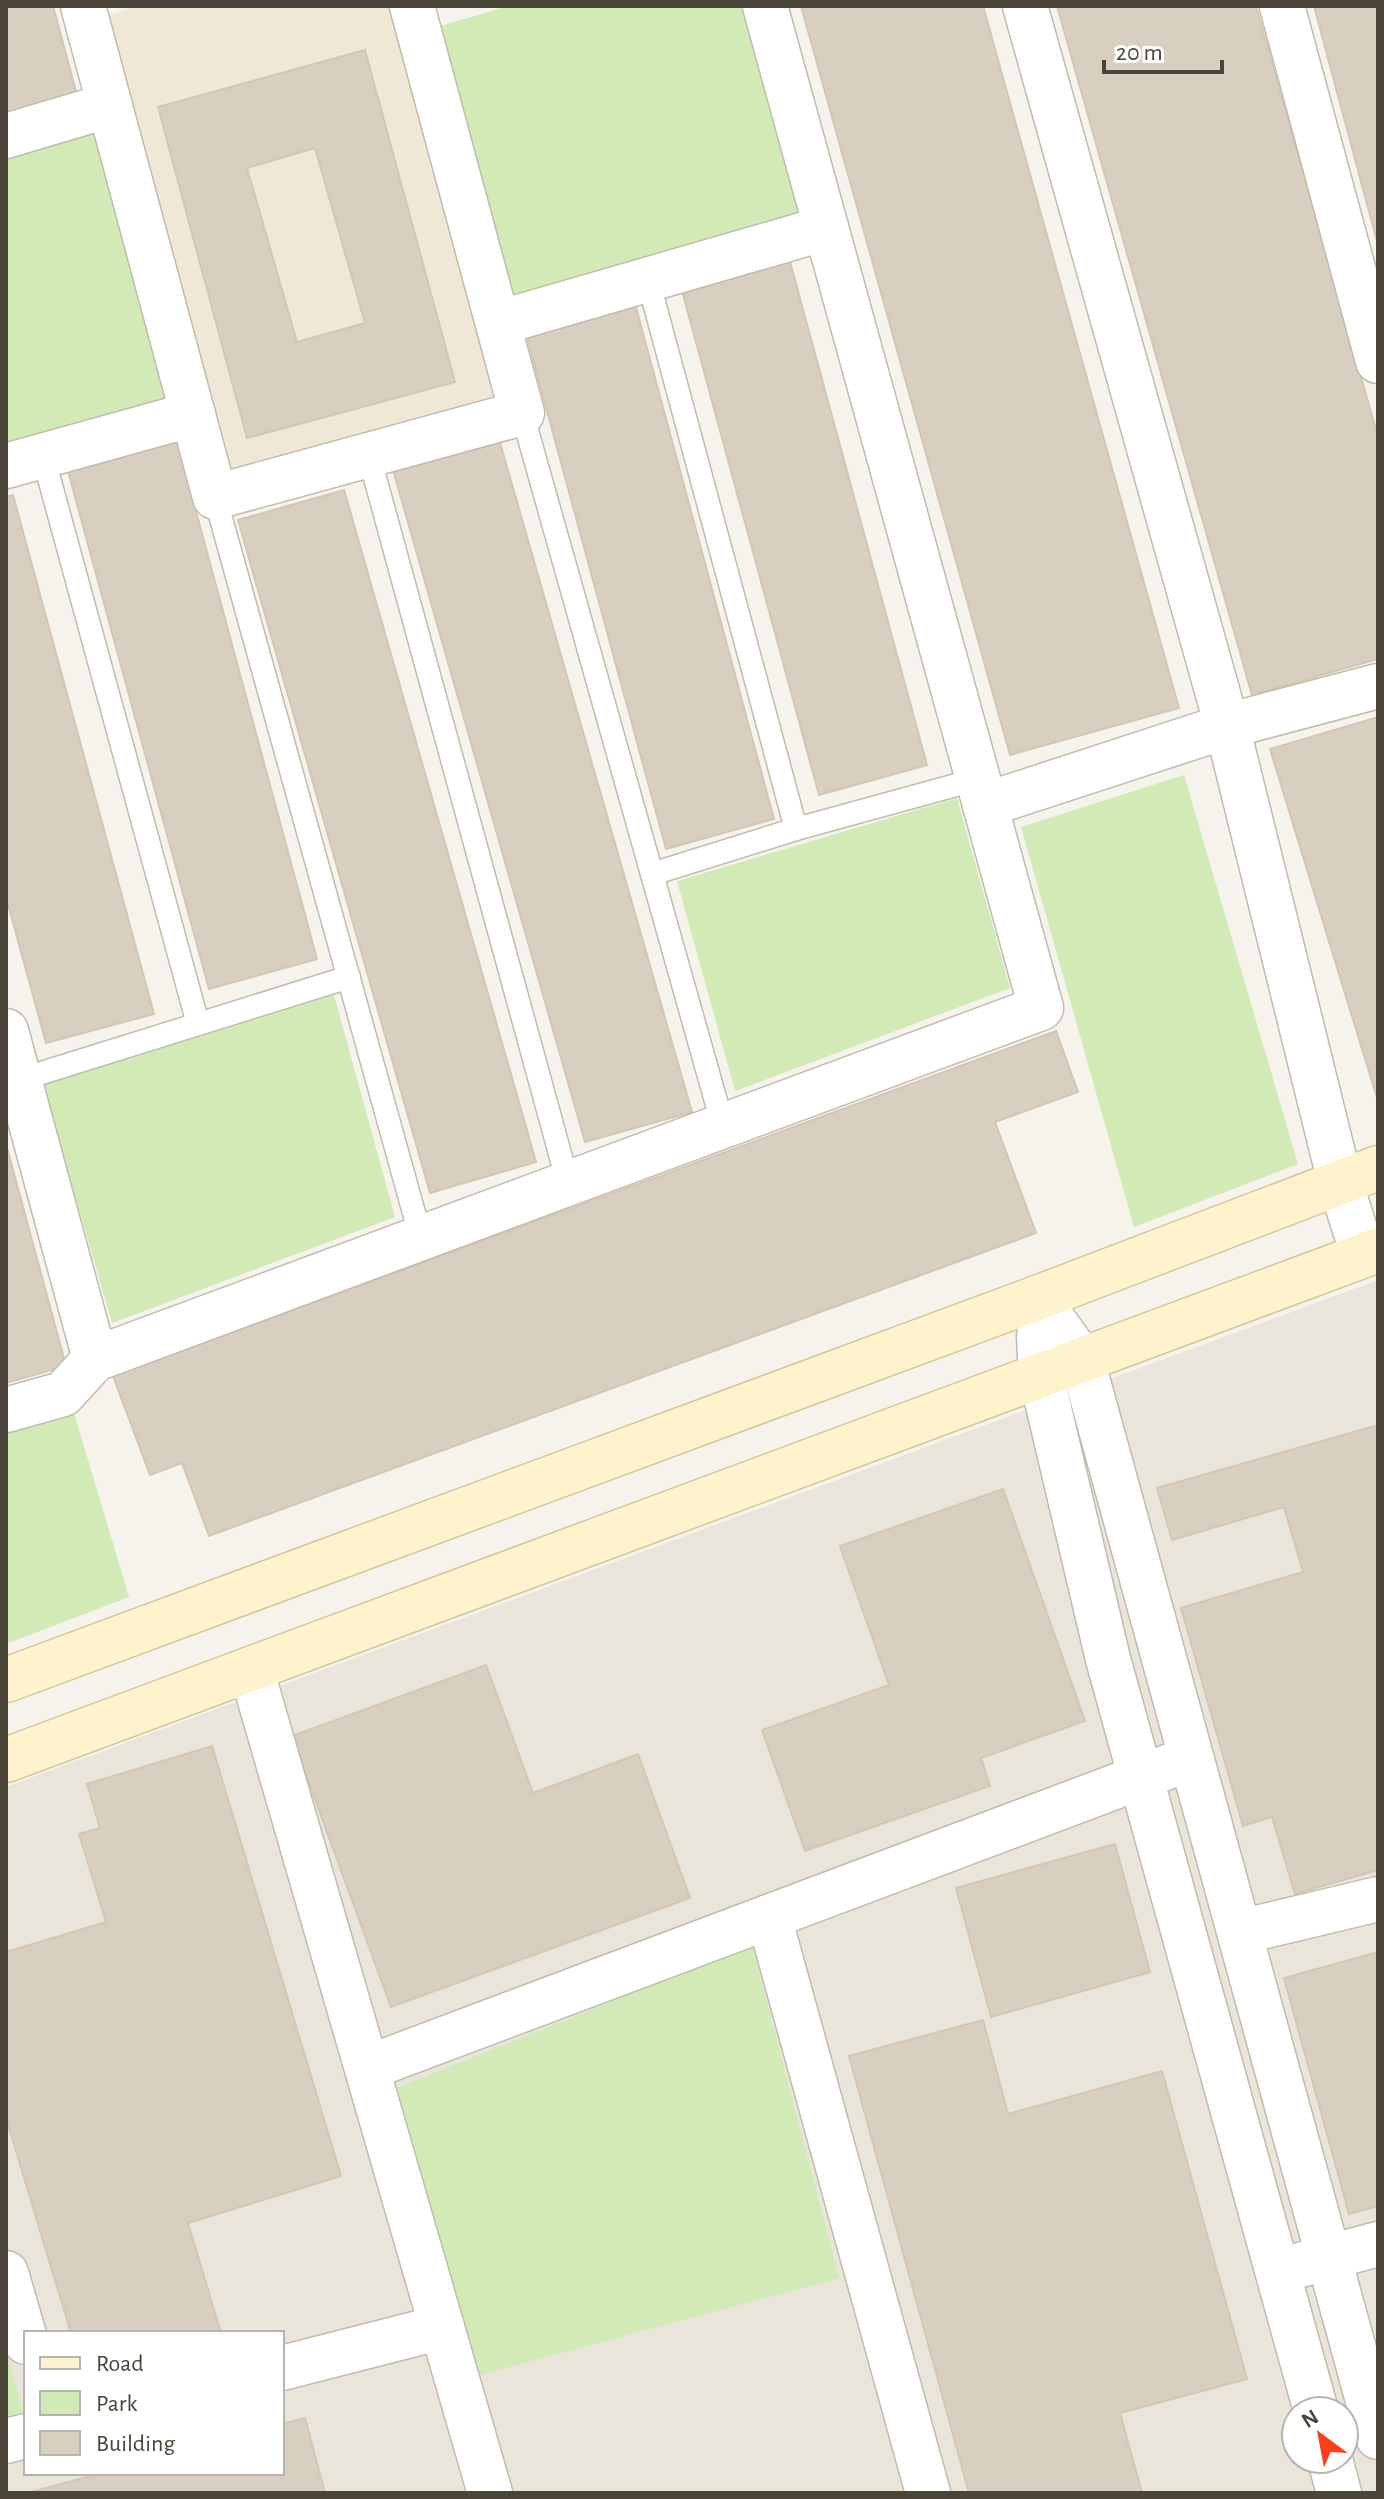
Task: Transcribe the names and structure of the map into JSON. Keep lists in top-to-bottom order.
{
  "legend": ["Road", "Park", "Building"],
  "scale_bar": "20 m",
  "north": "top left"
}
